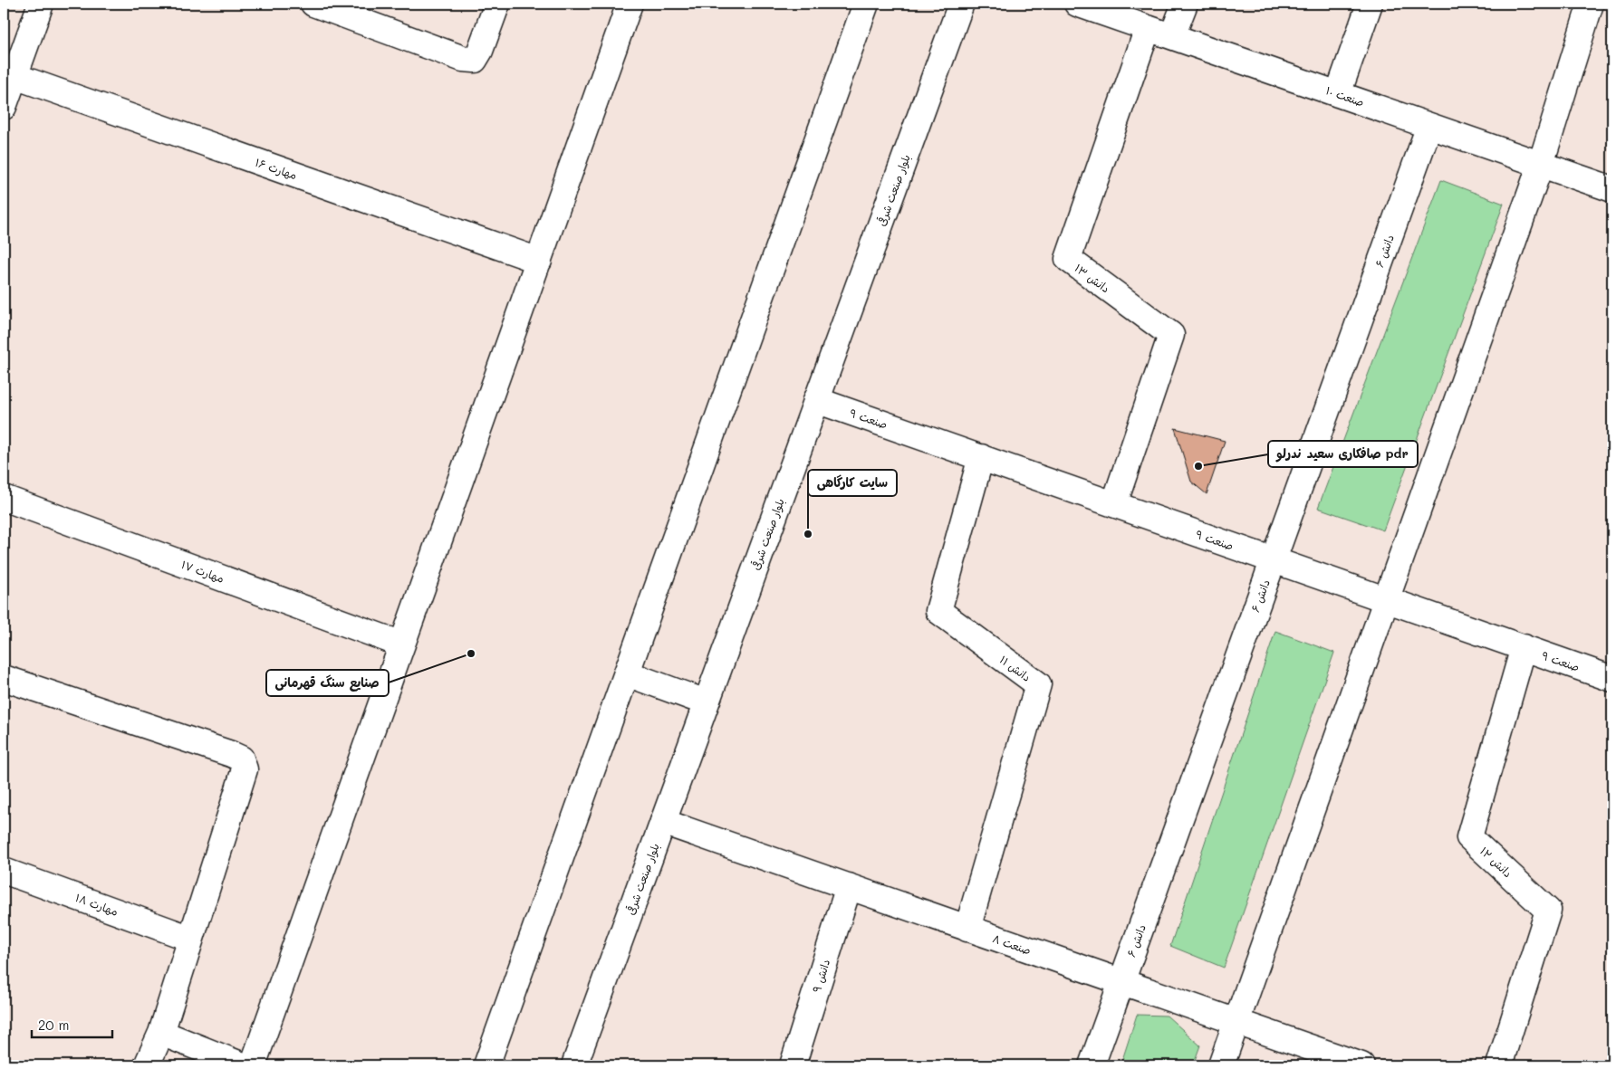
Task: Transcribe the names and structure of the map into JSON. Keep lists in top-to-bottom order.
{
  "streets": {
    "street": [
      "صنعت ۱۰",
      "مهارت ۱۶",
      "بلوار صنعت شرقی",
      "دانش ۶",
      "دانش ۱۳",
      "صنعت ۹",
      "مهارت ۱۷",
      "دانش ۱۱",
      "دانش ۱۲",
      "مهارت ۱۸",
      "صنعت ۸",
      "دانش ۹"
    ]
  },
  "crossings": [
    ["صنعت ۱۰", "دانش ۶"],
    ["صنعت ۱۰", "دانش ۱۳"],
    ["بلوار صنعت شرقی", "صنعت ۹"],
    ["بلوار صنعت شرقی", "صنعت ۸"],
    ["دانش ۶", "صنعت ۹"],
    ["دانش ۶", "صنعت ۸"],
    ["دانش ۱۳", "صنعت ۹"],
    ["صنعت ۹", "دانش ۱۱"],
    ["صنعت ۹", "دانش ۱۲"],
    ["دانش ۱۱", "صنعت ۸"],
    ["صنعت ۸", "دانش ۹"]
  ],
  "places": ["صافکاری سعید ندرلو pdr", "سایت کارگاهی", "صنایع سنگ قهرمانی"],
  "scale_bar": "20 m"
}
